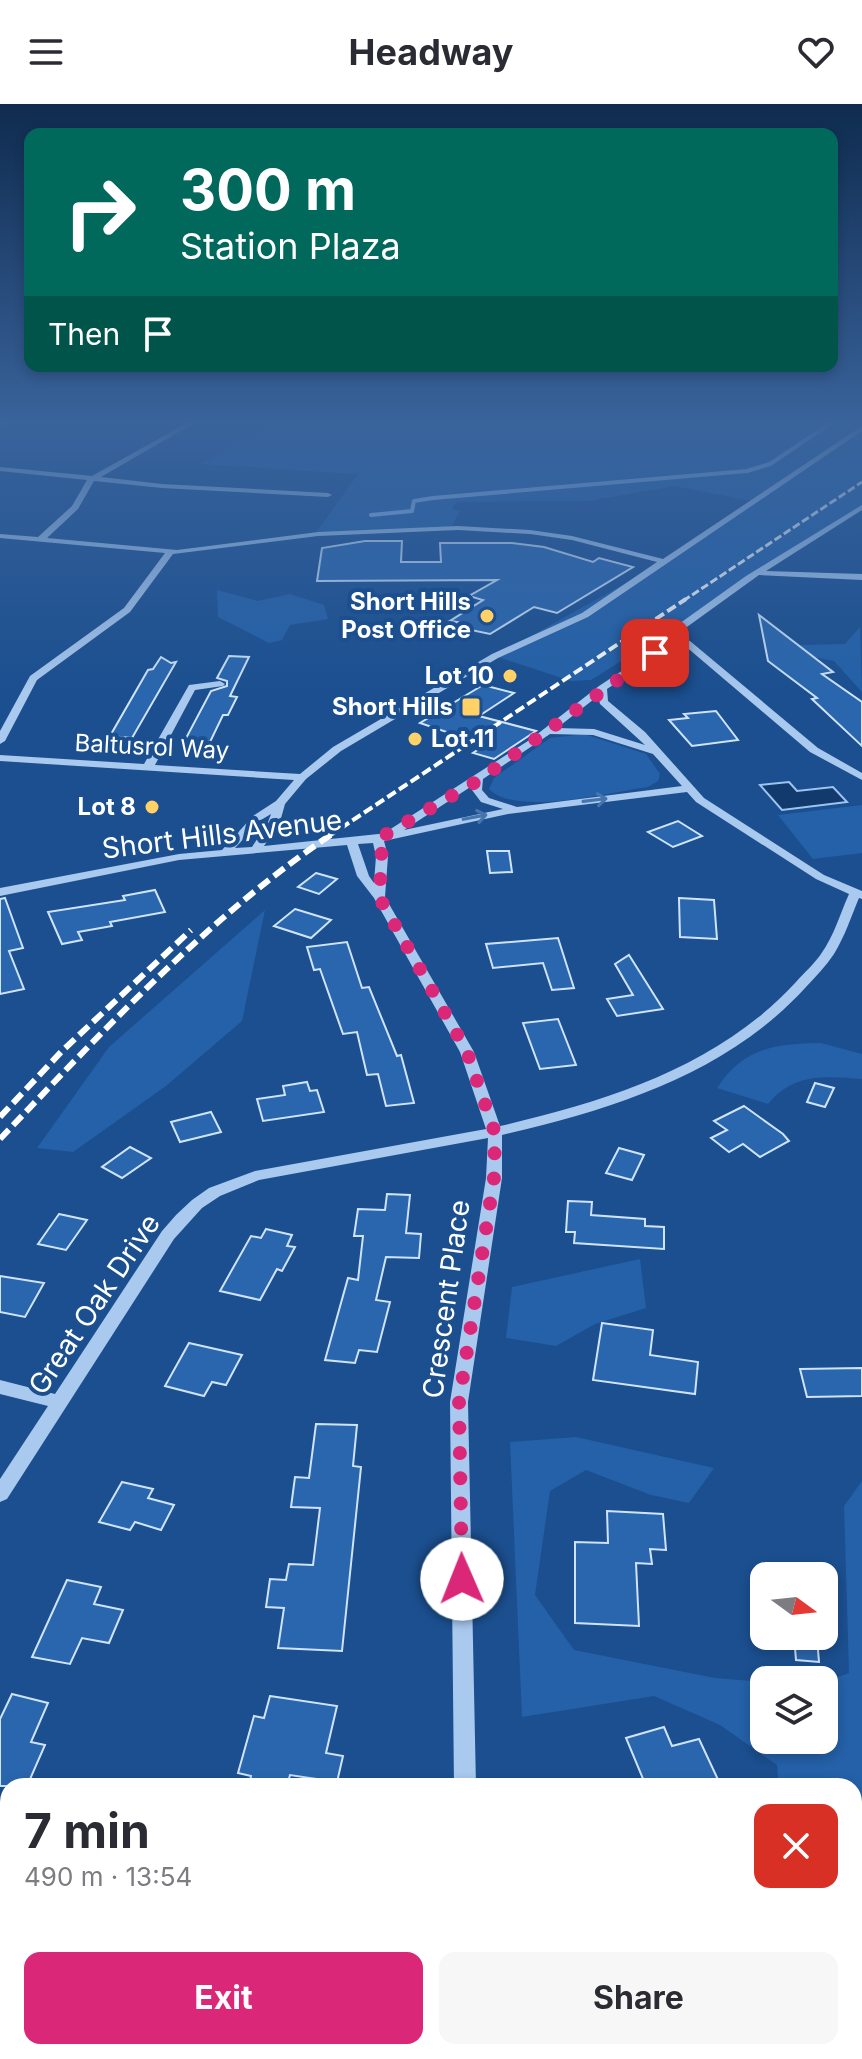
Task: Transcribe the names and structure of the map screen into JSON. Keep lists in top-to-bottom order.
{
  "streets": {
    "street": [
      "Baltusrol Way",
      "Short Hills Avenue",
      "Crescent Place",
      "Great Oak Drive"
    ]
  },
  "crossings": [
    ["Short Hills Avenue", "Crescent Place"],
    ["Crescent Place", "Great Oak Drive"]
  ],
  "places": {
    "other": [
      "Short Hills Post Office",
      "Lot 10",
      "Lot 11",
      "Lot 8"
    ],
    "transit": ["Short Hills"]
  },
  "north": "right",
  "page": {
    "header": "Headway",
    "turn": ["300 m", "Station Plaza"],
    "then": "Then",
    "heading": ["7 min", "490 m · 13:54"],
    "buttons": ["Exit", "Share"]
  }
}
